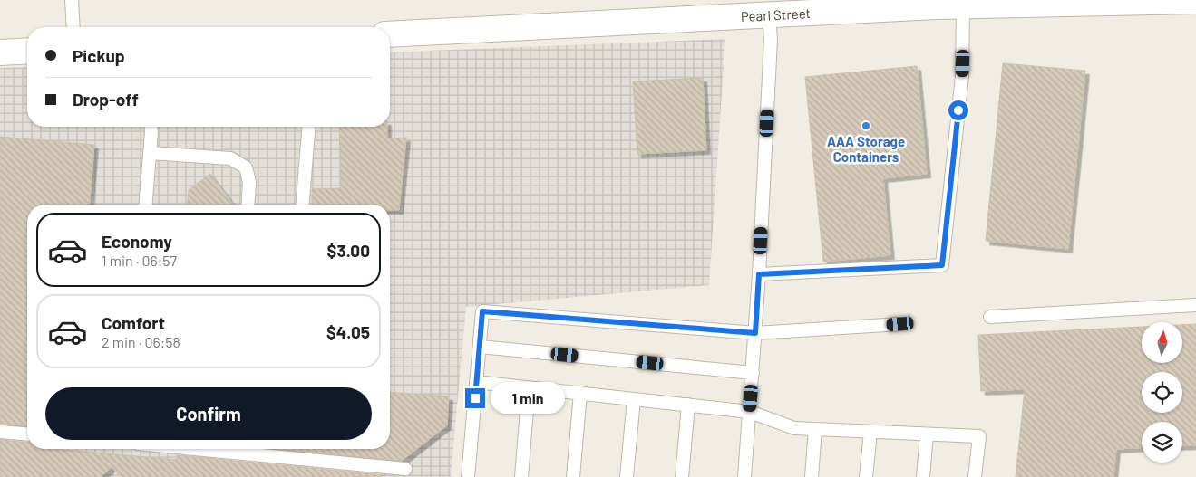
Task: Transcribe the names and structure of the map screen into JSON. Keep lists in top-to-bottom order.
{
  "streets": {
    "street": ["Pearl Street"]
  },
  "places": ["AAA Storage Containers"],
  "north": "top",
  "page": {
    "banner": ["Pickup", "Drop-off"],
    "list": [
      {
        "name": "Economy",
        "note": "1 min · 06:57",
        "value": "$3.00"
      },
      {
        "name": "Comfort",
        "note": "2 min · 06:58",
        "value": "$4.05"
      }
    ],
    "buttons": "Confirm",
    "bubble": "1 min"
  }
}
